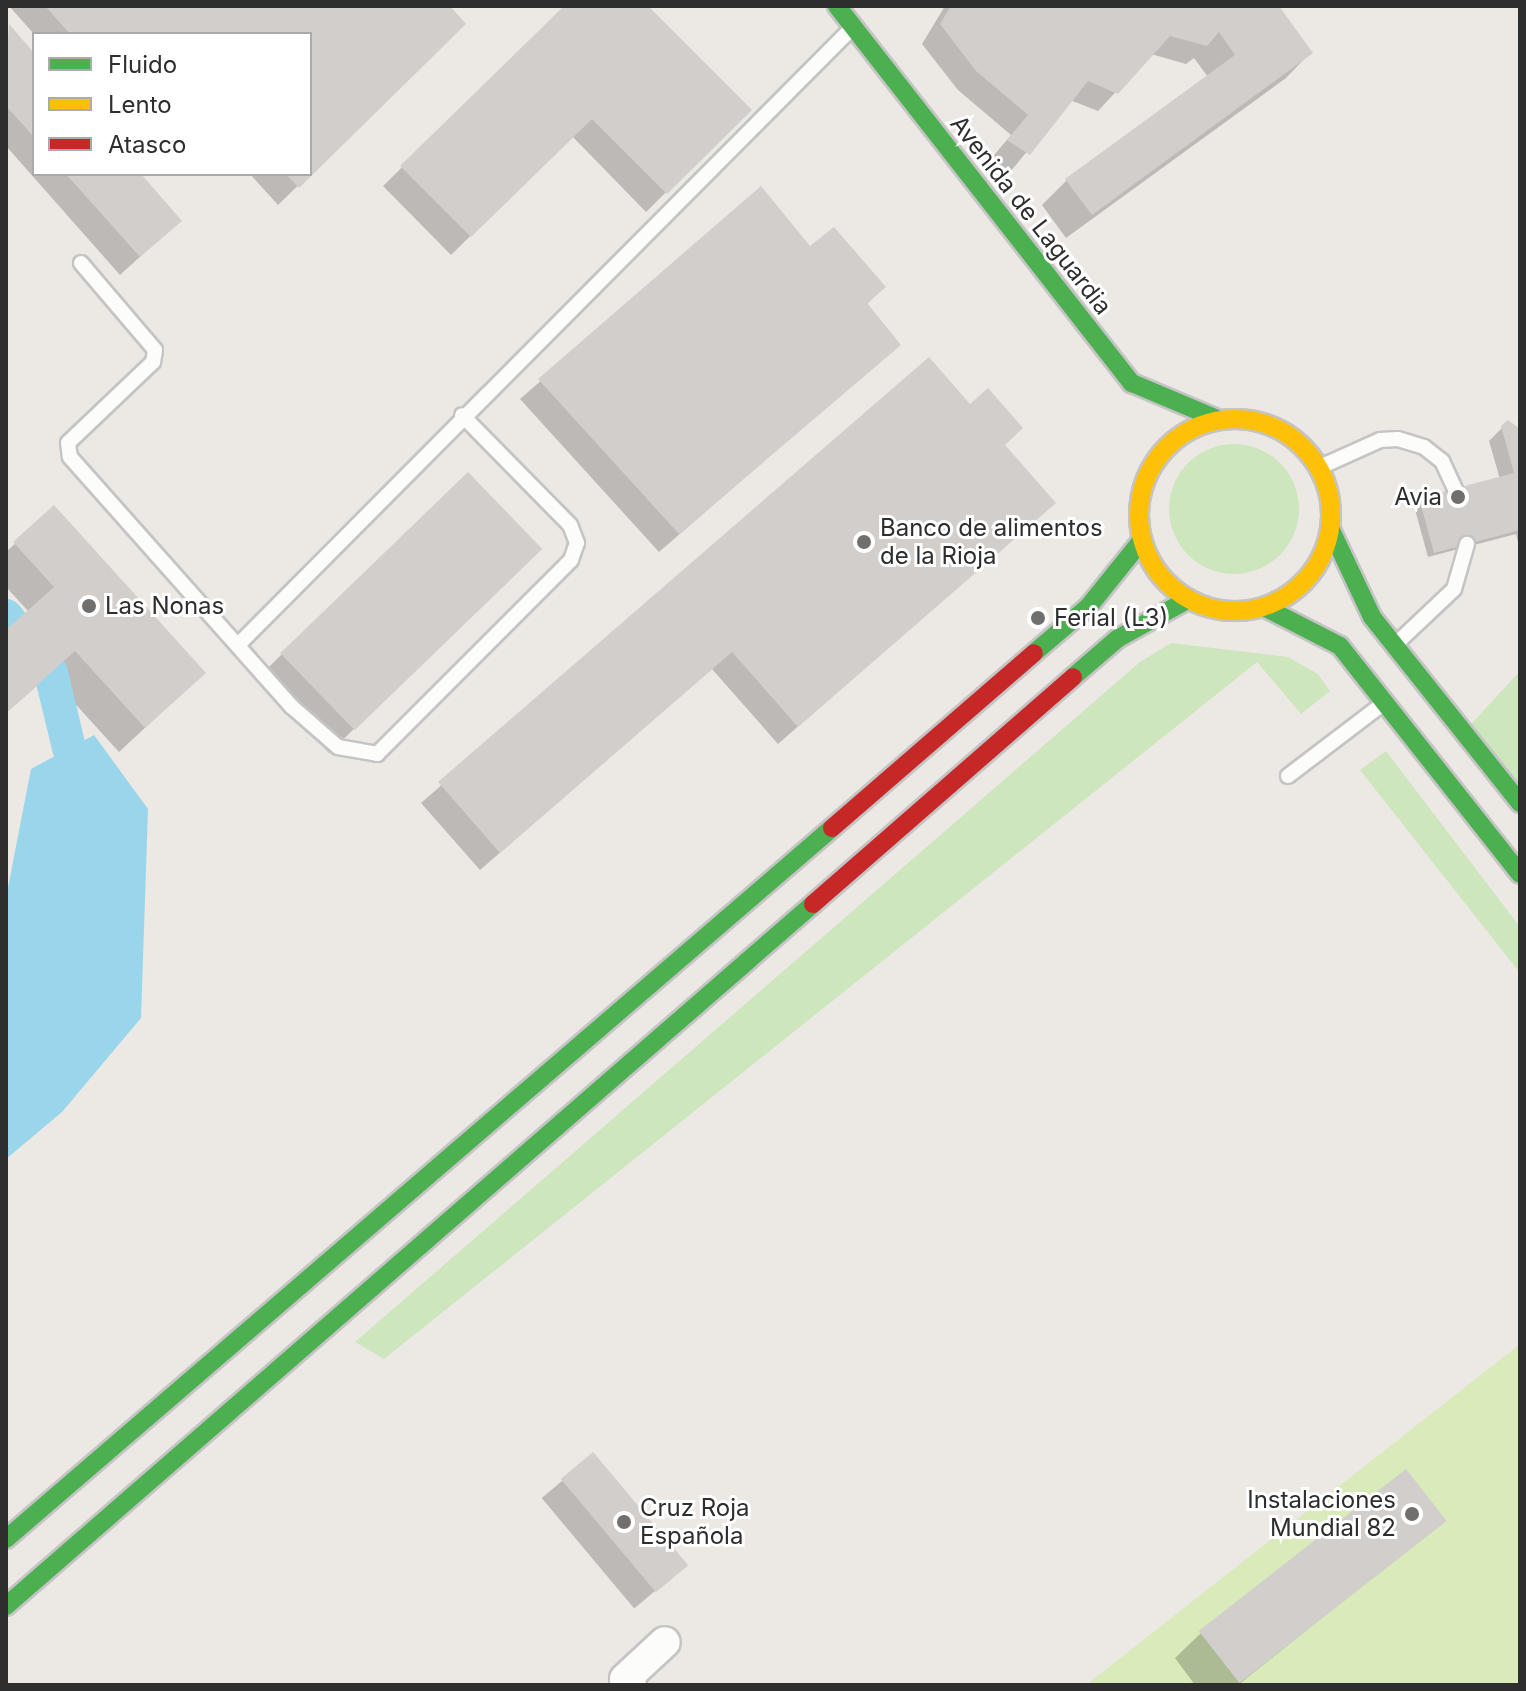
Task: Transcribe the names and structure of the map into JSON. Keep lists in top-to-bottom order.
{
  "streets": {
    "main road": ["Avenida de Laguardia"]
  },
  "places": [
    "Avia",
    "Banco de alimentos de la Rioja",
    "Las Nonas",
    "Ferial (L3)",
    "Instalaciones Mundial 82",
    "Cruz Roja Española"
  ],
  "legend": ["Fluido", "Lento", "Atasco"]
}
